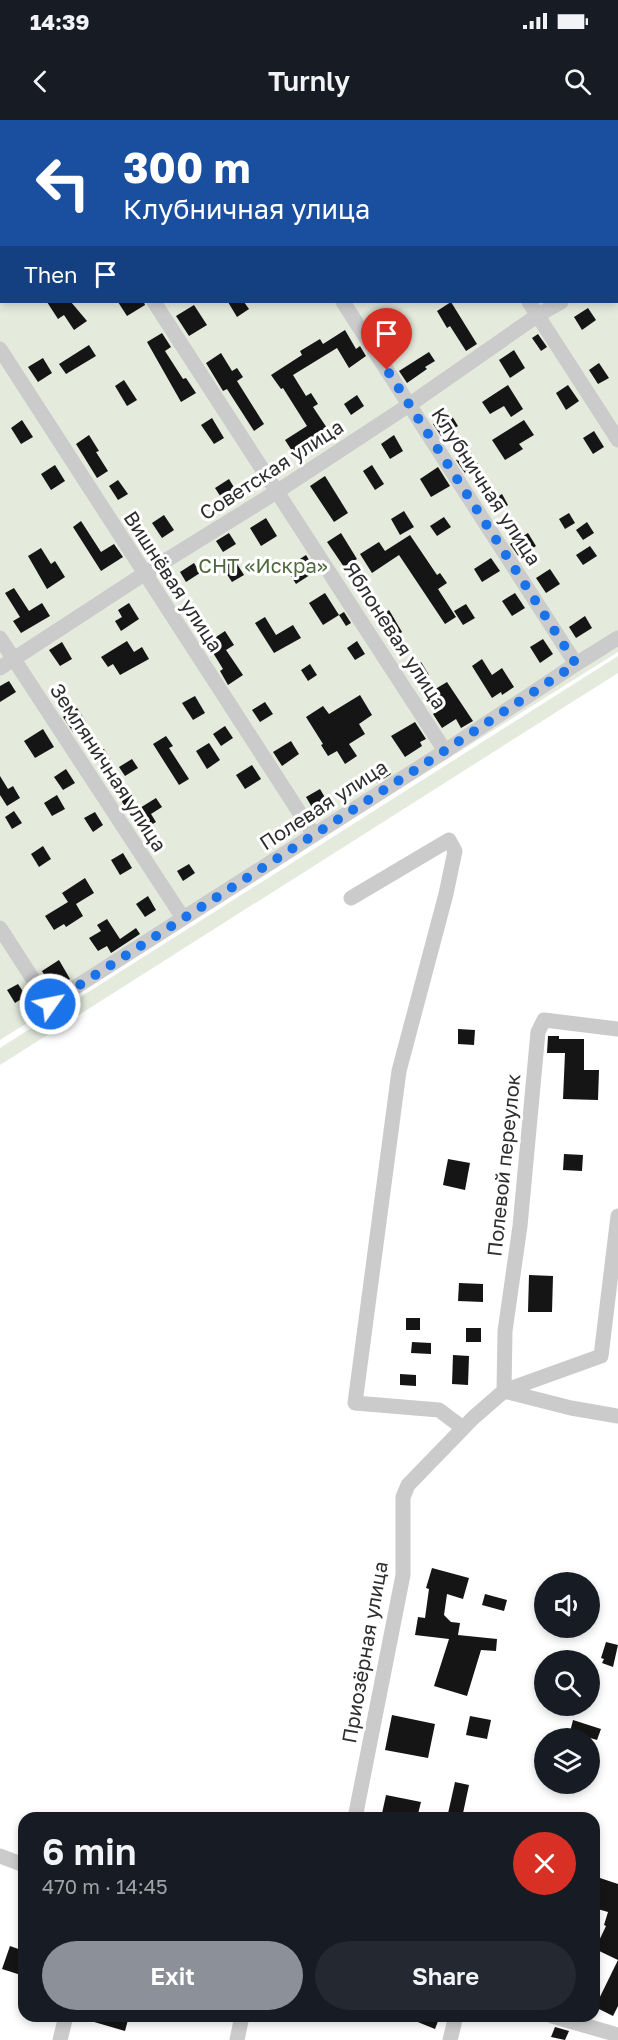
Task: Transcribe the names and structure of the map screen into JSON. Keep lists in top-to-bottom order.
{
  "streets": {
    "street": [
      "Советская улица",
      "Клубничная улица",
      "Вишнёвая улица",
      "Яблоневая улица",
      "Земляничная улица",
      "Полевая улица",
      "Полевой переулок",
      "Приозёрная улица"
    ]
  },
  "crossings": [
    ["Советская улица", "Клубничная улица"],
    ["Советская улица", "Вишнёвая улица"],
    ["Советская улица", "Яблоневая улица"],
    ["Советская улица", "Земляничная улица"],
    ["Клубничная улица", "Полевая улица"],
    ["Вишнёвая улица", "Полевая улица"],
    ["Яблоневая улица", "Полевая улица"],
    ["Земляничная улица", "Полевая улица"],
    ["Полевой переулок", "Приозёрная улица"]
  ],
  "parks": ["СНТ «Искра»"],
  "page": {
    "status": "14:39",
    "header": "Turnly",
    "turn": ["300 m", "Клубничная улица"],
    "then": "Then",
    "heading": ["6 min", "470 m · 14:45"],
    "buttons": ["Exit", "Share"]
  }
}
